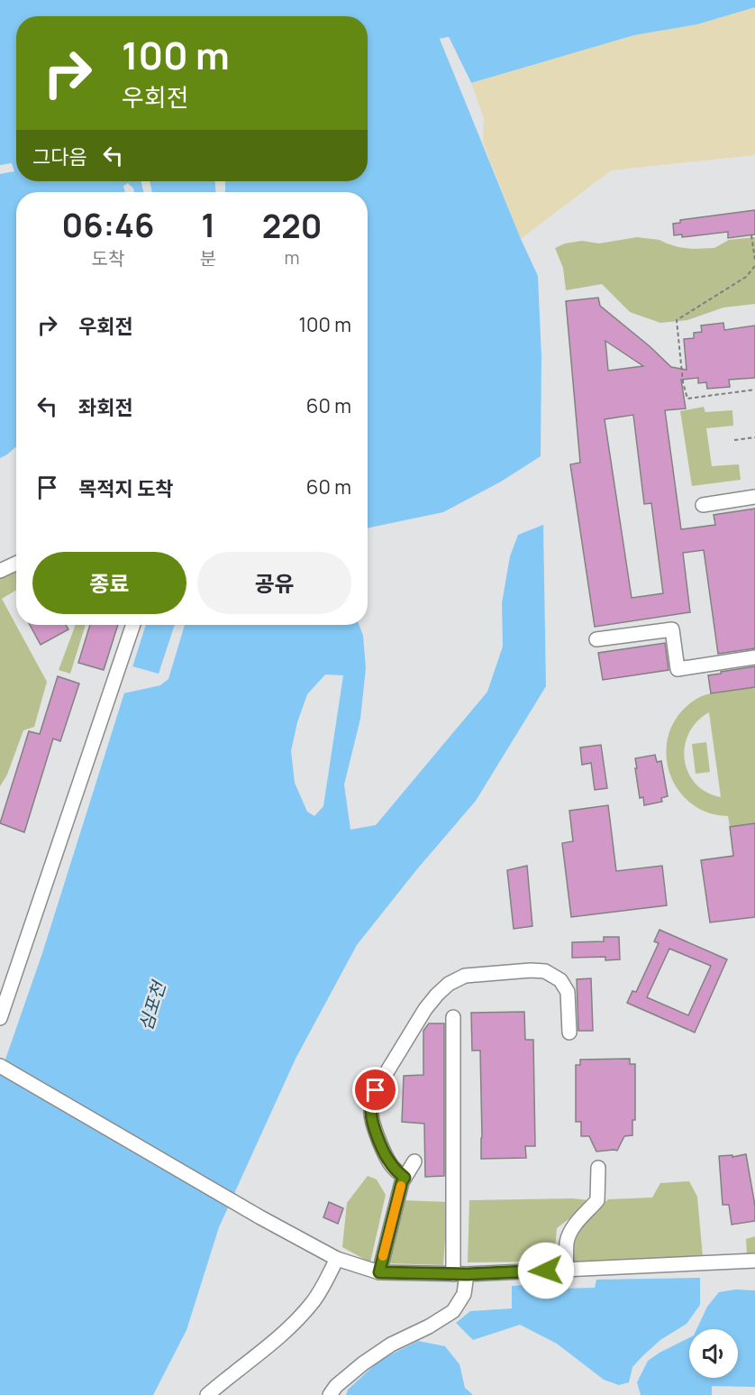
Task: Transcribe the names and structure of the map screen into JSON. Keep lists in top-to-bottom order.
{
  "water": ["심포천"],
  "page": {
    "turn": ["100 m", "우회전"],
    "then": "그다음",
    "eta": [
      "06:46",
      "도착",
      "1",
      "분",
      "220",
      "m"
    ],
    "list": [
      {
        "name": "우회전",
        "value": "100 m"
      },
      {
        "name": "좌회전",
        "value": "60 m"
      },
      {
        "name": "목적지 도착",
        "value": "60 m"
      }
    ],
    "buttons": ["종료", "공유"]
  }
}
